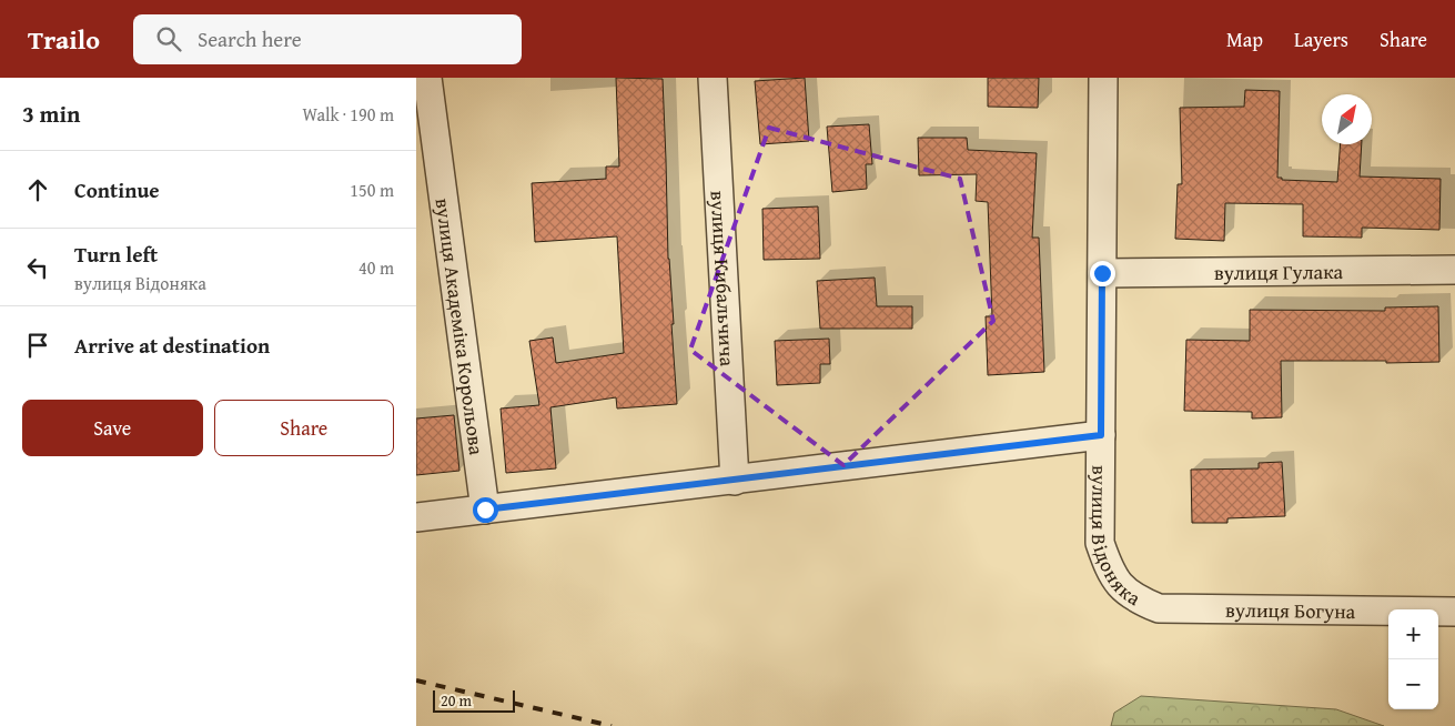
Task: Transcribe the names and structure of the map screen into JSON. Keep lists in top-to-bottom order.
{
  "streets": {
    "street": [
      "вулиця Гулака",
      "вулиця Кибальчича",
      "вулиця Академіка Корольова",
      "вулиця Відоняка",
      "вулиця Богуна"
    ]
  },
  "crossings": [
    ["вулиця Гулака", "вулиця Відоняка"],
    ["вулиця Відоняка", "вулиця Богуна"]
  ],
  "scale_bar": "20 m",
  "north": "top right",
  "page": {
    "header": "Trailo",
    "search": "Search here",
    "nav": ["Map", "Layers", "Share"],
    "heading": ["3 min", "Walk · 190 m"],
    "list": [
      ["Continue", "150 m"],
      ["Turn left", "вулиця Відоняка", "40 m"],
      "Arrive at destination"
    ],
    "buttons": ["Save", "Share"],
    "map_buttons": ["+", "−"],
    "scale": "20 m"
  }
}
